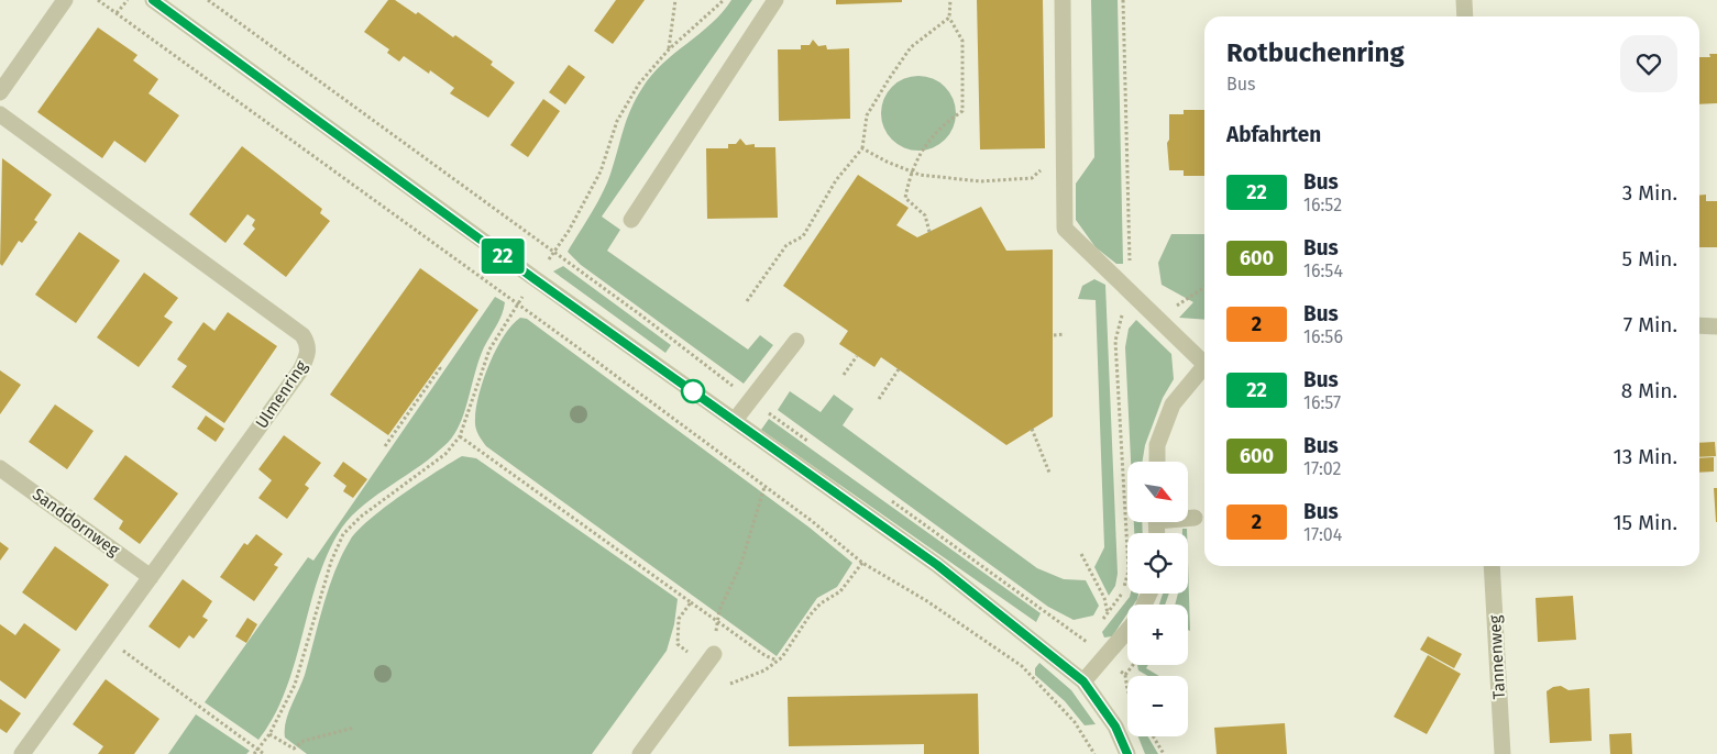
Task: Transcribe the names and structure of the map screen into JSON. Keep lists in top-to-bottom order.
{
  "streets": {
    "street": ["Ulmenring", "Sanddornweg", "Tannenweg"]
  },
  "crossings": [
    ["Ulmenring", "Sanddornweg"]
  ],
  "lines": ["bus line 22"],
  "north": "bottom right",
  "page": {
    "on_map": "22",
    "heading": [
      ["Rotbuchenring", "Bus"],
      "Abfahrten"
    ],
    "list": [
      {
        "mark": "22",
        "name": "Bus",
        "note": "16:52",
        "value": "3 Min."
      },
      {
        "mark": "600",
        "name": "Bus",
        "note": "16:54",
        "value": "5 Min."
      },
      {
        "mark": "2",
        "name": "Bus",
        "note": "16:56",
        "value": "7 Min."
      },
      {
        "mark": "22",
        "name": "Bus",
        "note": "16:57",
        "value": "8 Min."
      },
      {
        "mark": "600",
        "name": "Bus",
        "note": "17:02",
        "value": "13 Min."
      },
      {
        "mark": "2",
        "name": "Bus",
        "note": "17:04",
        "value": "15 Min."
      }
    ],
    "map_buttons": ["+", "−"]
  }
}
